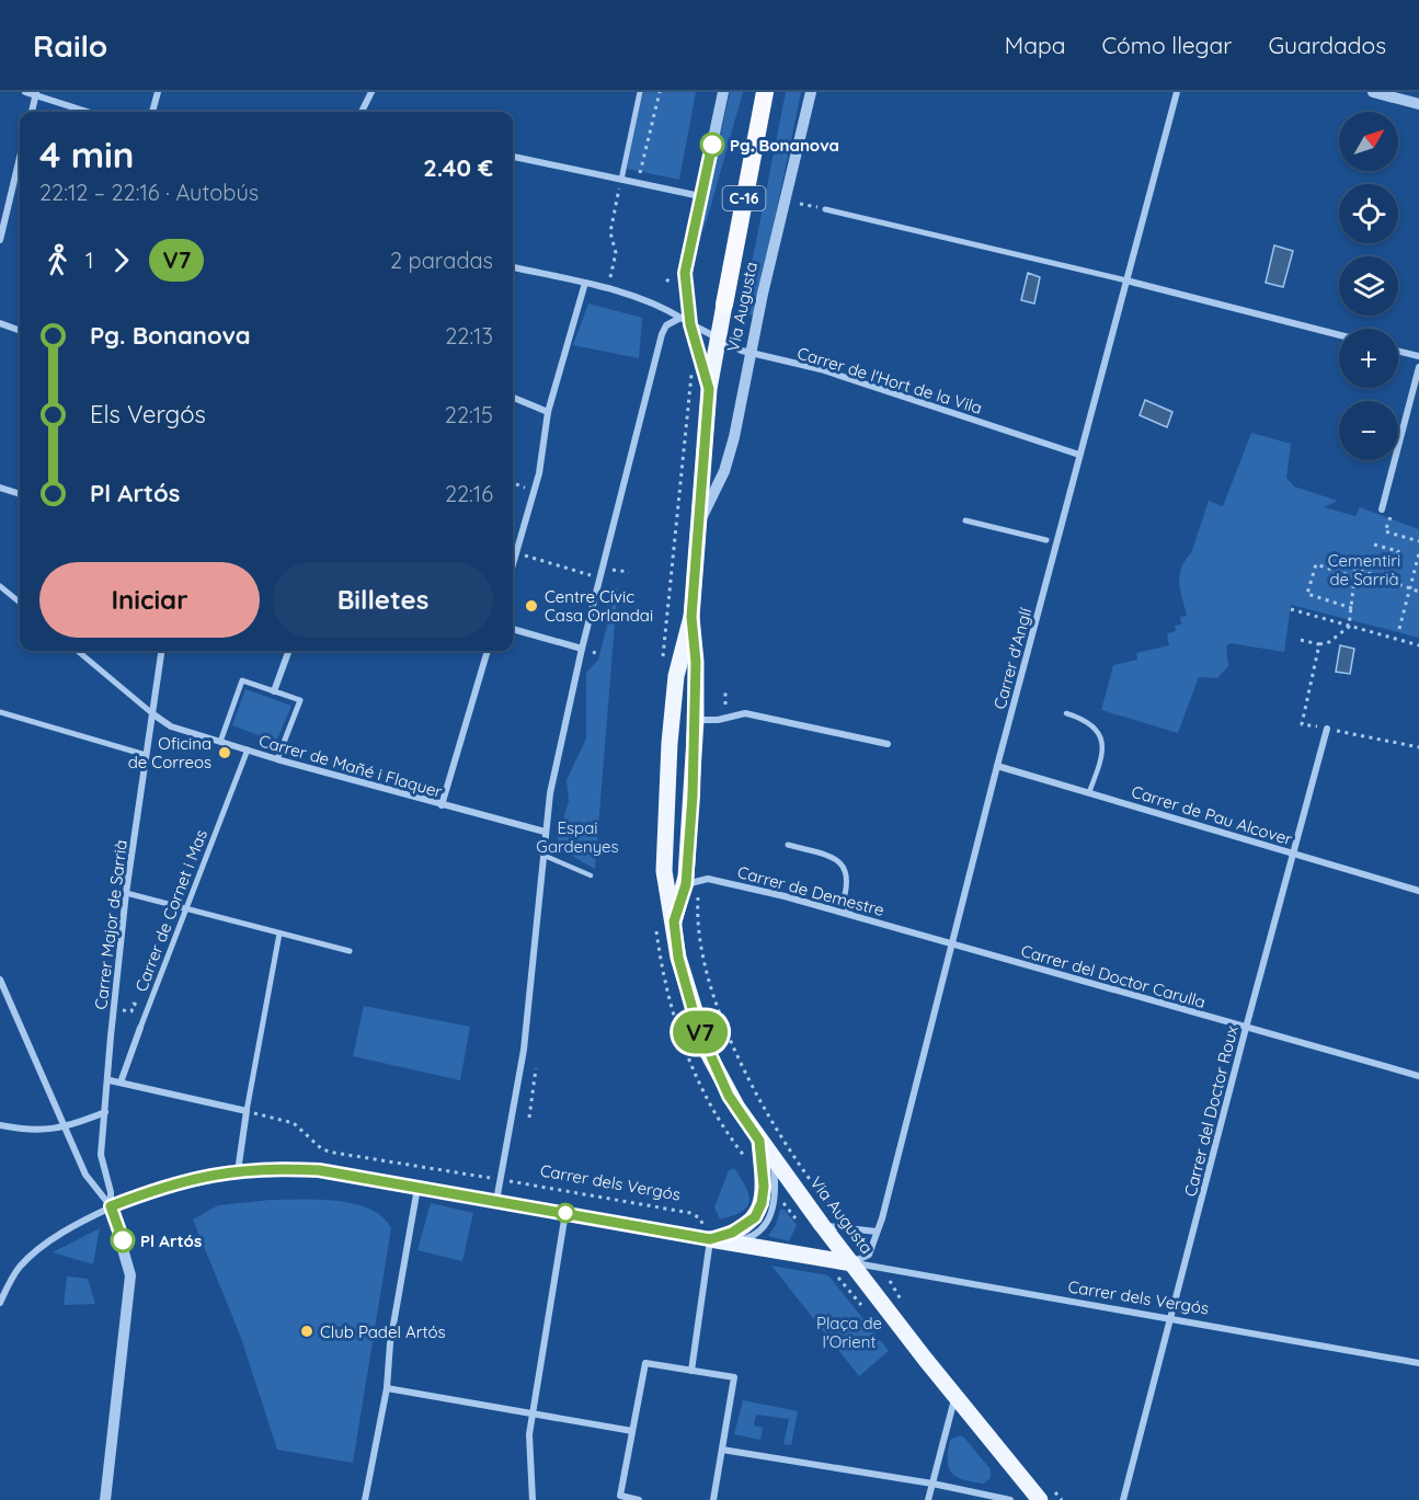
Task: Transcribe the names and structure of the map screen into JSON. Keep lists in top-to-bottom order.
{
  "streets": {
    "highway": ["C-16"],
    "main road": ["Via Augusta"],
    "street": [
      "Carrer de l'Hort de la Vila",
      "Carrer d'Anglí",
      "Carrer de Mañé i Flaquer",
      "Carrer de Pau Alcover",
      "Carrer de Demestre",
      "Carrer de Cornet i Mas",
      "Carrer Major de Sarrià",
      "Carrer del Doctor Carulla",
      "Carrer del Doctor Roux",
      "Carrer dels Vergós"
    ]
  },
  "crossings": [
    ["C-16", "Via Augusta"],
    ["Via Augusta", "Carrer de l'Hort de la Vila"],
    ["Via Augusta", "Carrer d'Anglí"],
    ["Via Augusta", "Carrer de Demestre"],
    ["Via Augusta", "Carrer dels Vergós"],
    ["Carrer de l'Hort de la Vila", "Carrer d'Anglí"],
    ["Carrer d'Anglí", "Carrer de Pau Alcover"],
    ["Carrer d'Anglí", "Carrer de Demestre"],
    ["Carrer d'Anglí", "Carrer del Doctor Carulla"],
    ["Carrer d'Anglí", "Carrer dels Vergós"],
    ["Carrer de Mañé i Flaquer", "Carrer de Cornet i Mas"],
    ["Carrer de Mañé i Flaquer", "Carrer Major de Sarrià"],
    ["Carrer de Pau Alcover", "Carrer del Doctor Roux"],
    ["Carrer de Demestre", "Carrer del Doctor Carulla"],
    ["Carrer del Doctor Carulla", "Carrer del Doctor Roux"],
    ["Carrer del Doctor Roux", "Carrer dels Vergós"]
  ],
  "parks": ["Cementiri de Sarrià", "Espai Gardenyes", "Plaça de l'Orient"],
  "places": [
    "Pg. Bonanova",
    "Centre Cívic Casa Orlandai",
    "Oficina de Correos",
    "Pl Artós",
    "Club Padel Artós"
  ],
  "lines": ["bus line V7"],
  "north": "top right",
  "page": {
    "header": "Railo",
    "nav": ["Mapa", "Cómo llegar", "Guardados"],
    "on_map": "V7",
    "map_buttons": ["+", "−"],
    "heading": ["4 min", "22:12 – 22:16 · Autobús", "2.40 €"],
    "legs": ["1", "V7", "2 paradas"],
    "list": [
      {
        "name": "Pg. Bonanova",
        "value": "22:13"
      },
      {
        "name": "Els Vergós",
        "value": "22:15"
      },
      {
        "name": "Pl Artós",
        "value": "22:16"
      }
    ],
    "buttons": ["Iniciar", "Billetes"]
  }
}
